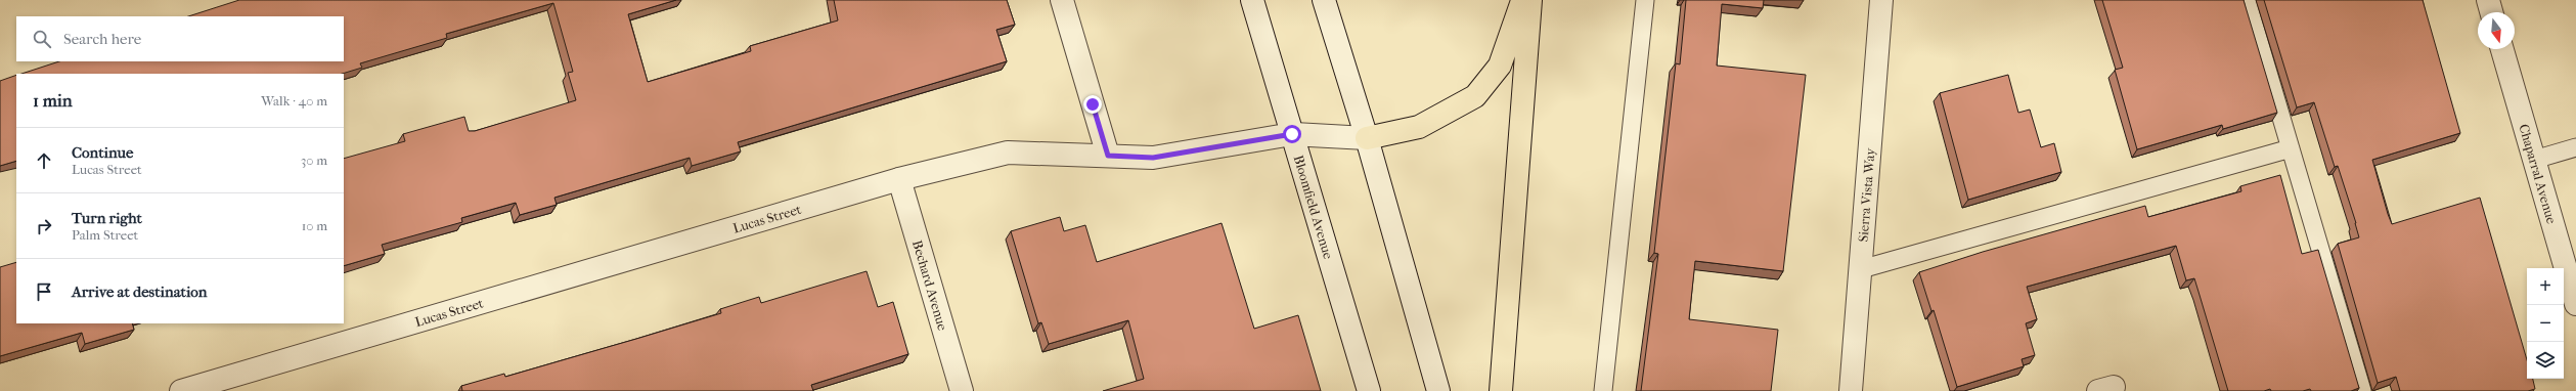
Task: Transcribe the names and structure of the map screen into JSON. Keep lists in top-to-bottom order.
{
  "streets": {
    "street": [
      "Chaparral Avenue",
      "Sierra Vista Way",
      "Bloomfield Avenue",
      "Lucas Street",
      "Bechard Avenue"
    ]
  },
  "crossings": [
    ["Bloomfield Avenue", "Lucas Street"],
    ["Lucas Street", "Bechard Avenue"]
  ],
  "north": "bottom",
  "page": {
    "search": "Search here",
    "heading": ["1 min", "Walk · 40 m"],
    "list": [
      ["Continue", "Lucas Street", "30 m"],
      ["Turn right", "Palm Street", "10 m"],
      "Arrive at destination"
    ],
    "map_buttons": ["+", "−"]
  }
}
